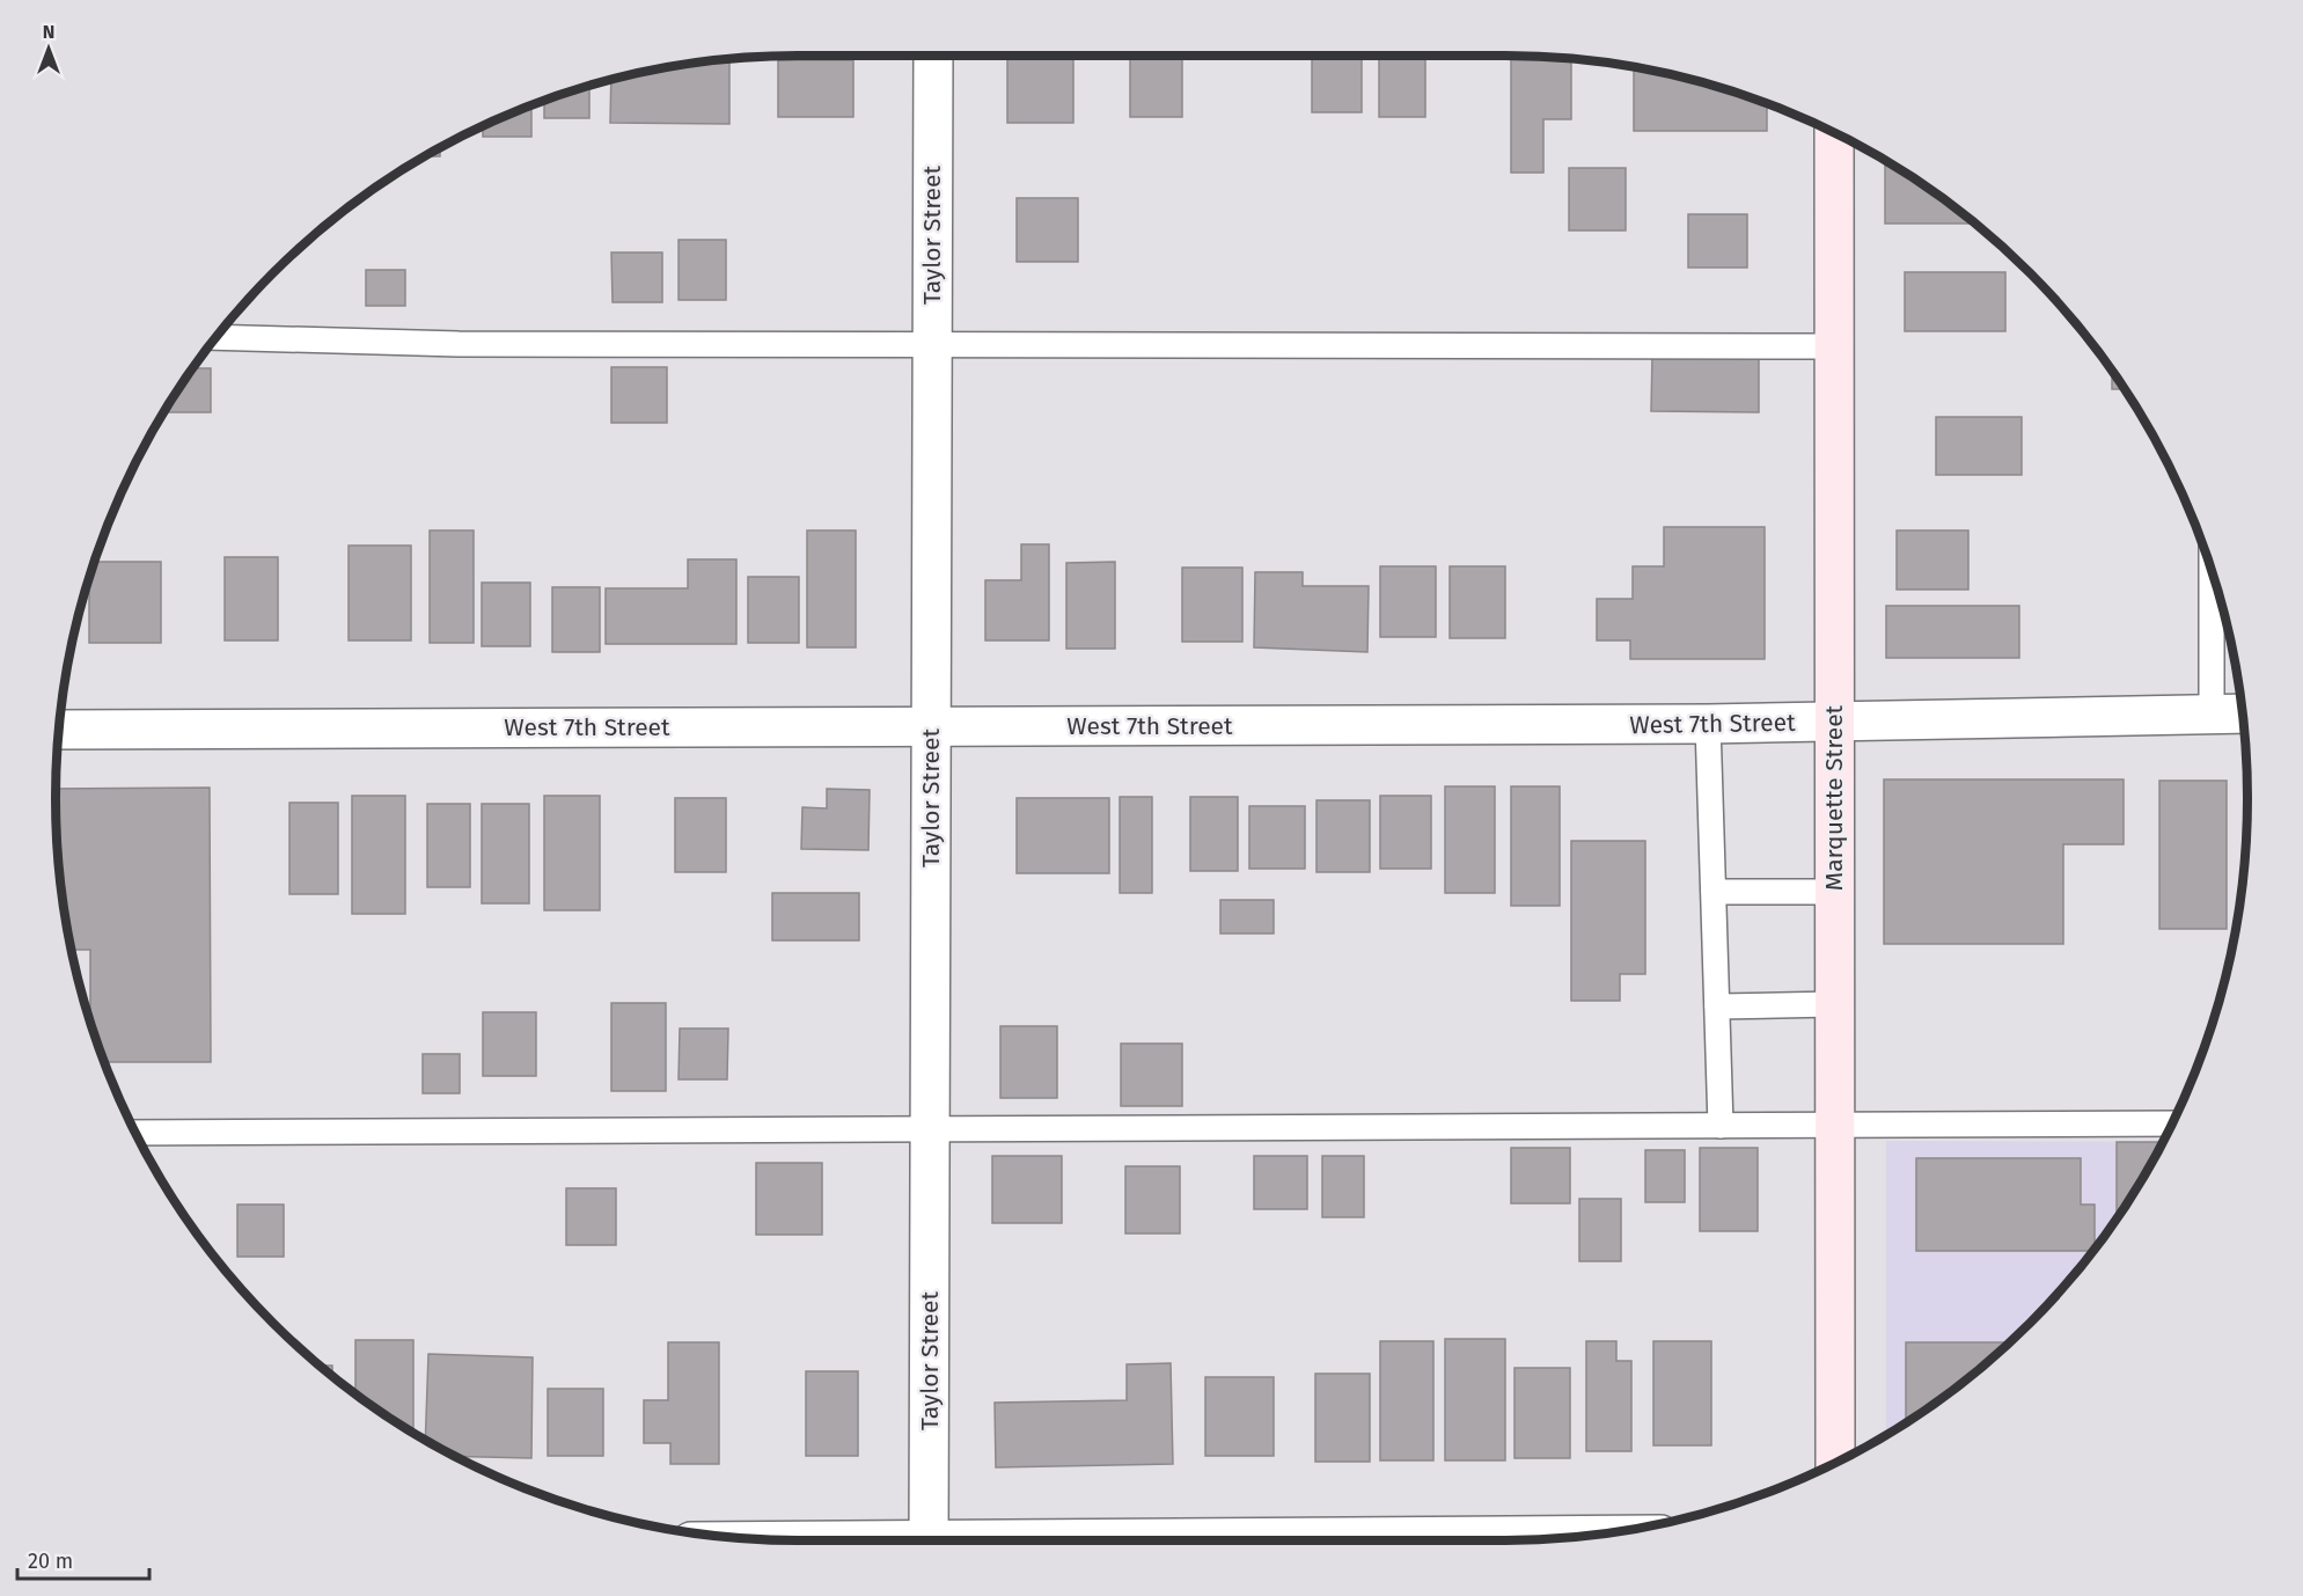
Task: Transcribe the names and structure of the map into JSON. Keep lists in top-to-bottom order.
{
  "streets": {
    "street": ["Taylor Street", "West 7th Street", "Marquette Street"]
  },
  "crossings": [
    ["Taylor Street", "West 7th Street"],
    ["West 7th Street", "Marquette Street"]
  ],
  "scale_bar": "20 m",
  "north": "top"
}
